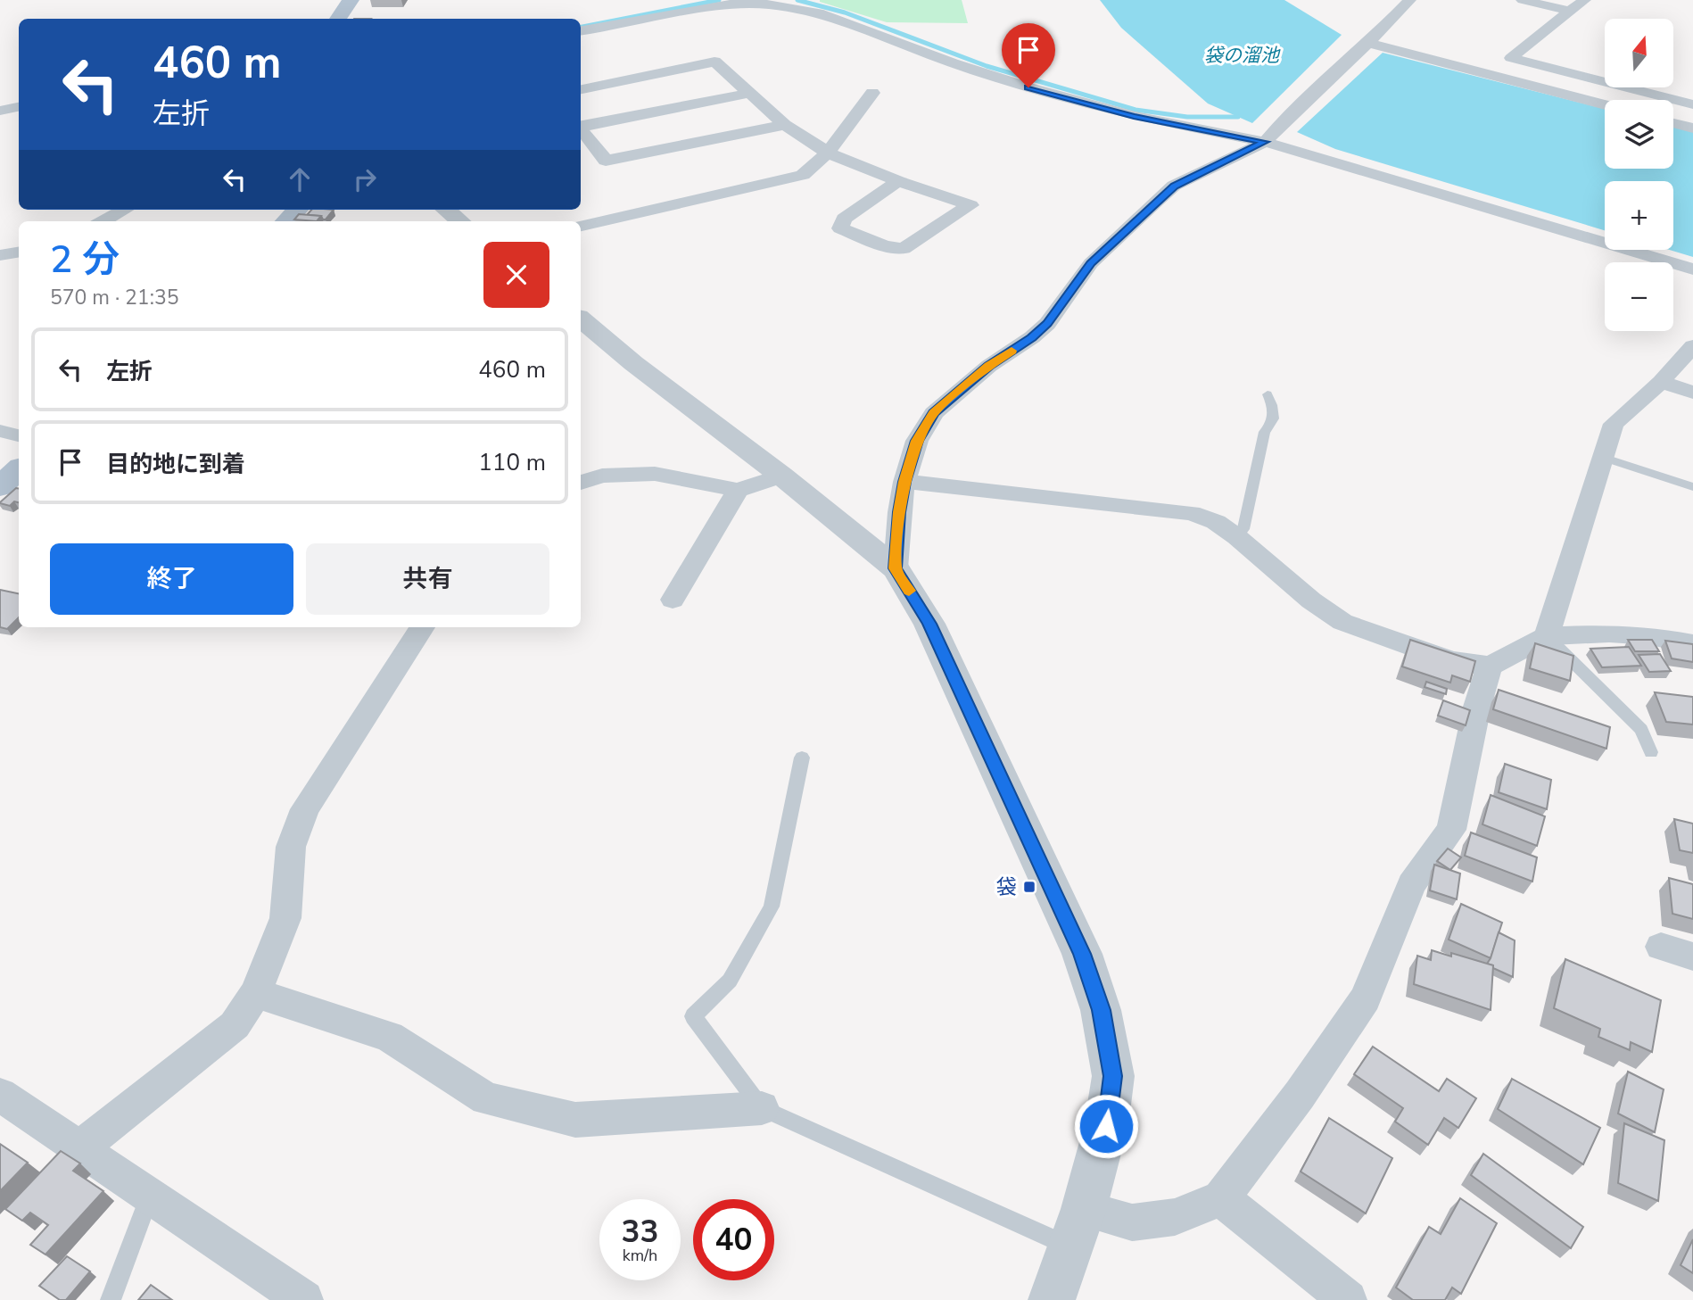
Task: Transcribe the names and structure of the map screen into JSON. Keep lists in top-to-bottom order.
{
  "water": ["袋の溜池"],
  "places": {
    "transit": ["袋"]
  },
  "north": "top",
  "page": {
    "map_buttons": ["+", "−"],
    "turn": ["460 m", "左折"],
    "heading": ["2 分", "570 m · 21:35"],
    "list": [
      {
        "name": "左折",
        "value": "460 m"
      },
      {
        "name": "目的地に到着",
        "value": "110 m"
      }
    ],
    "buttons": ["終了", "共有"],
    "speed": "33 km/h",
    "limit": "40"
  }
}
